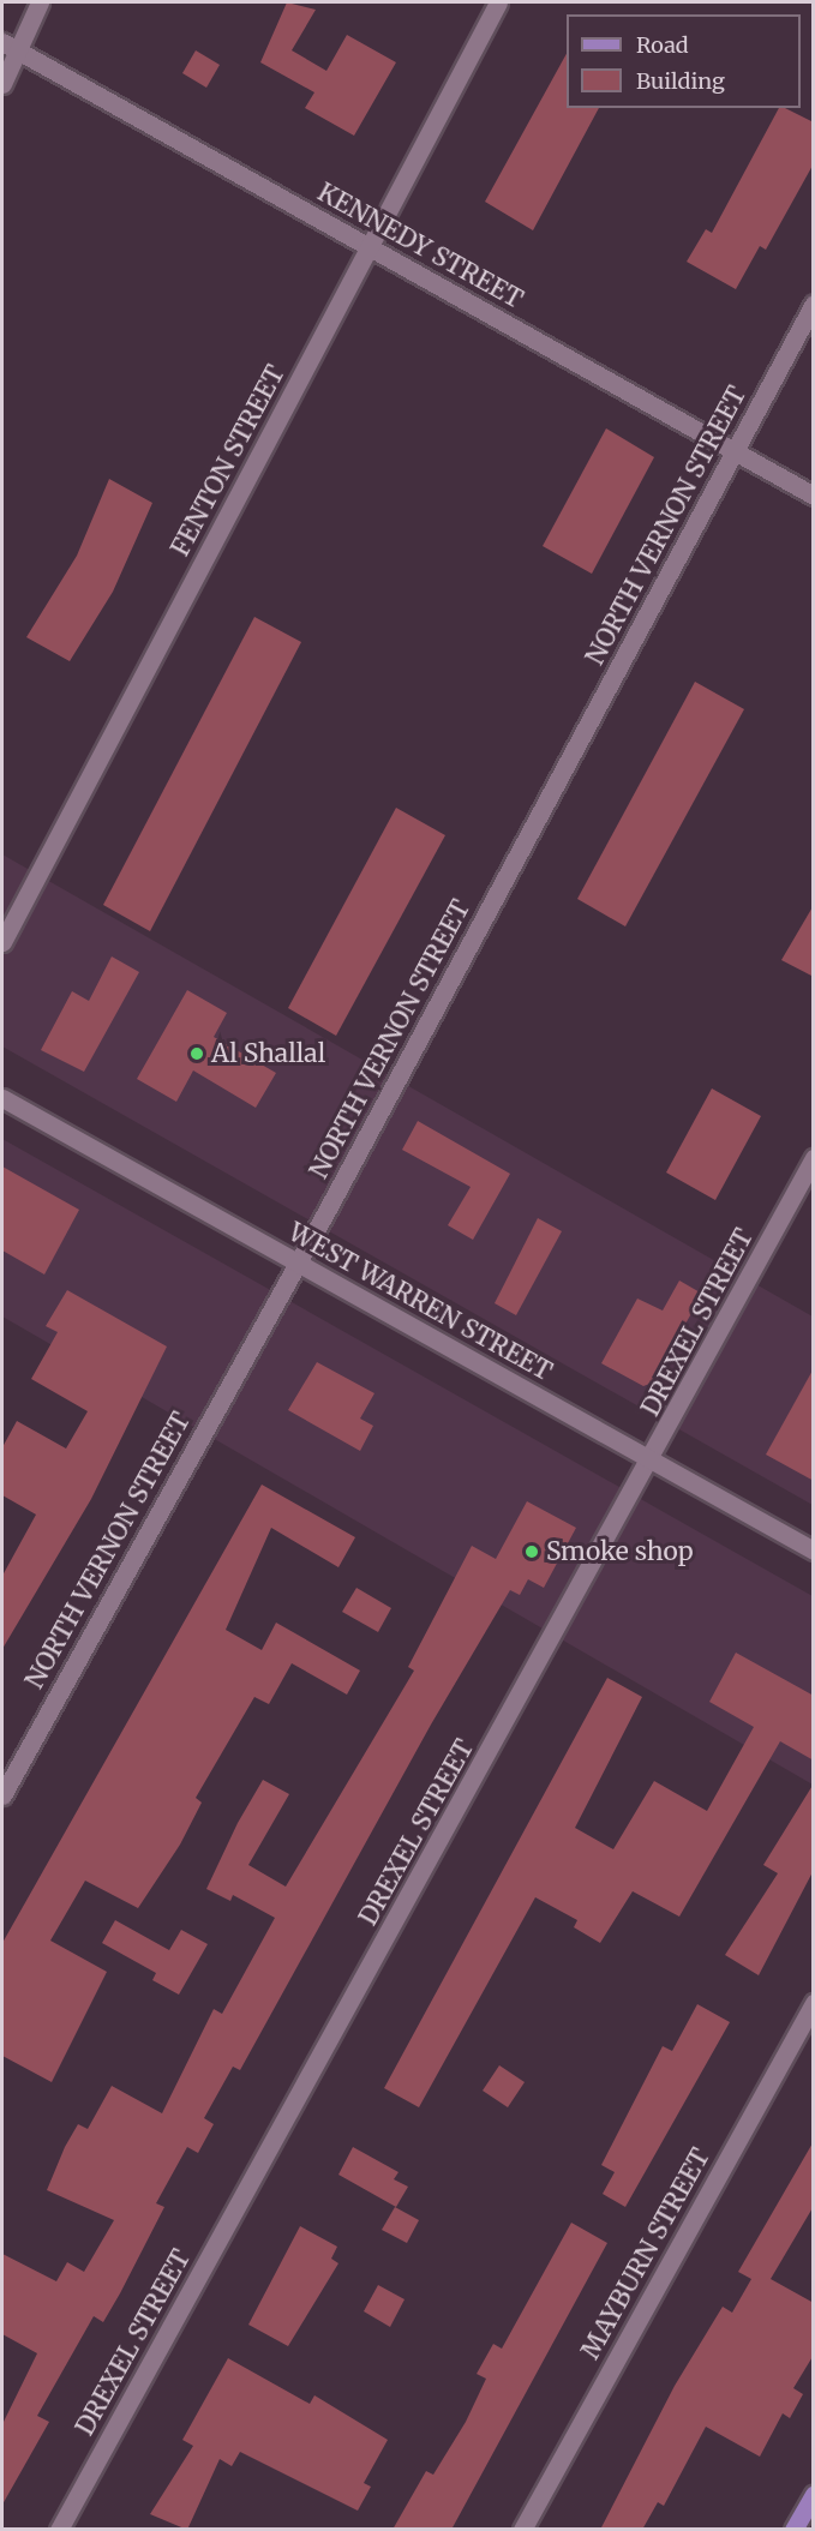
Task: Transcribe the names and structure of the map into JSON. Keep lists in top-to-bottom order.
{
  "streets": {
    "street": [
      "KENNEDY STREET",
      "FENTON STREET",
      "NORTH VERNON STREET",
      "WEST WARREN STREET",
      "DREXEL STREET",
      "MAYBURN STREET"
    ]
  },
  "crossings": [
    ["KENNEDY STREET", "FENTON STREET"],
    ["KENNEDY STREET", "NORTH VERNON STREET"],
    ["NORTH VERNON STREET", "WEST WARREN STREET"],
    ["WEST WARREN STREET", "DREXEL STREET"]
  ],
  "places": ["Al Shallal", "Smoke shop"],
  "legend": ["Road", "Building"]
}
